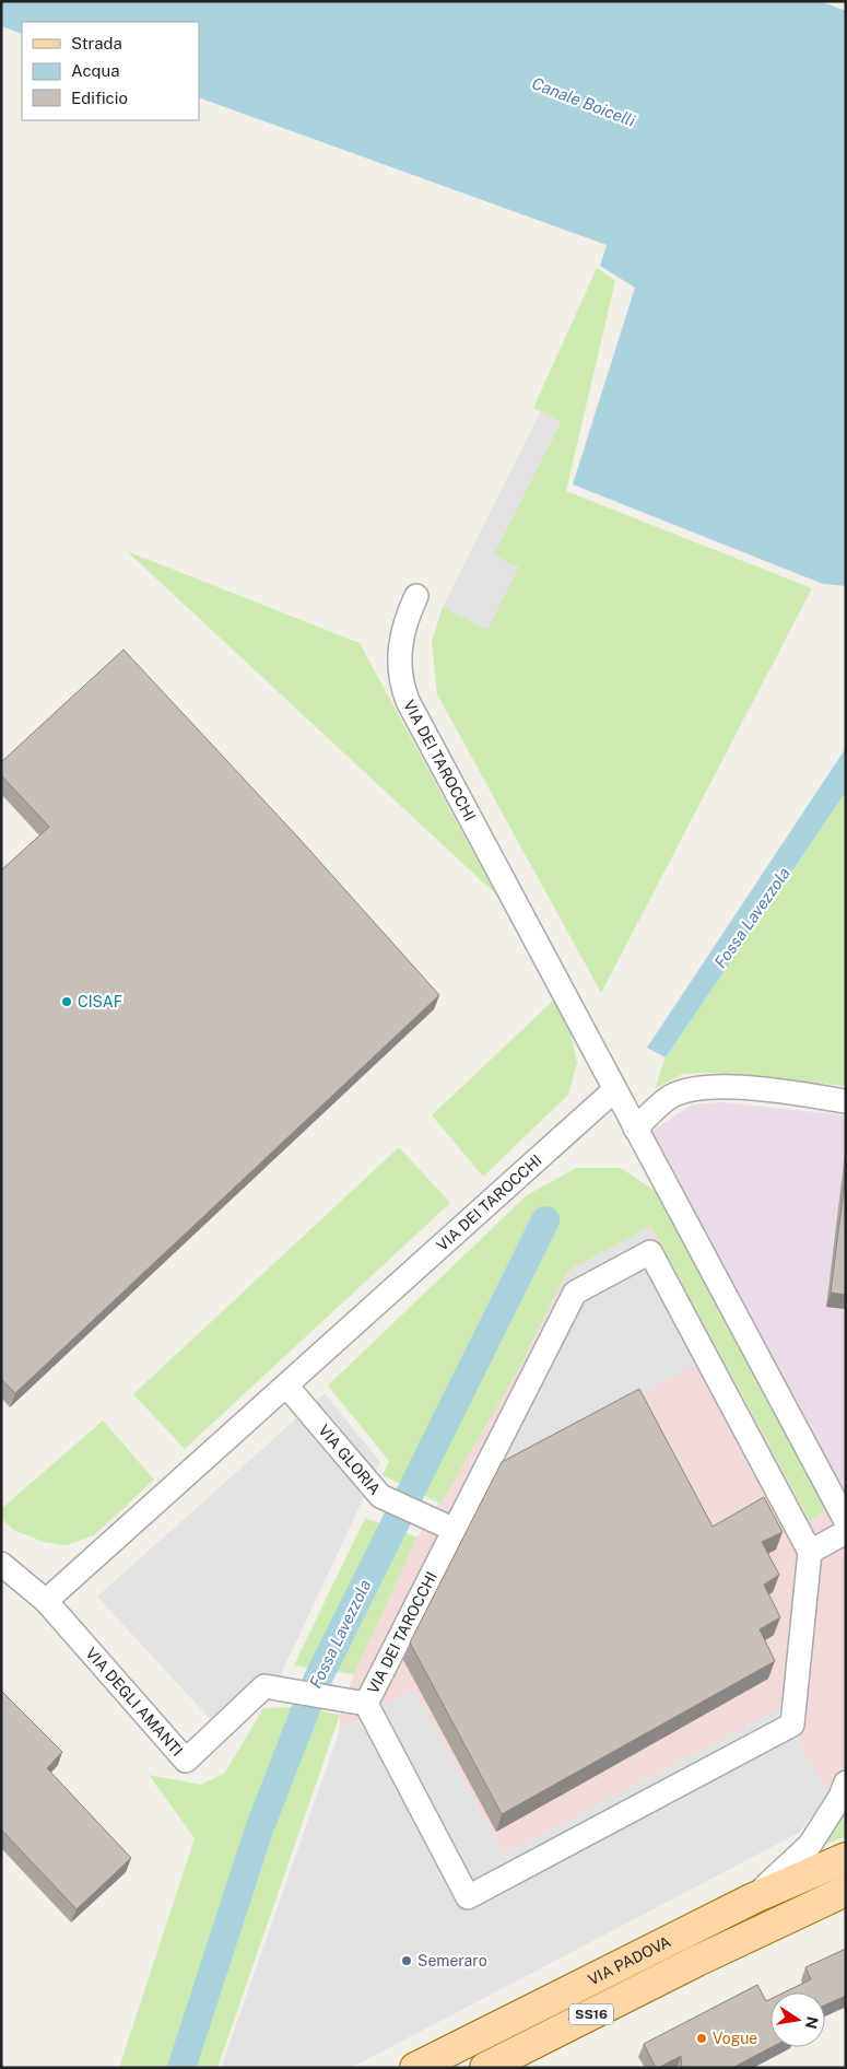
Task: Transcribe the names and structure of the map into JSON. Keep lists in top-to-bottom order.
{
  "streets": {
    "main road": ["VIA PADOVA", "SS16"],
    "street": ["VIA DEI TAROCCHI", "VIA GLORIA", "VIA DEGLI AMANTI"]
  },
  "crossings": [
    ["VIA DEI TAROCCHI", "VIA GLORIA"],
    ["VIA DEI TAROCCHI", "VIA DEGLI AMANTI"]
  ],
  "water": ["Canale Boicelli", "Fossa Lavezzola"],
  "places": ["CISAF", "Semeraro", "Vogue"],
  "legend": ["Strada", "Acqua", "Edificio"],
  "north": "right"
}
